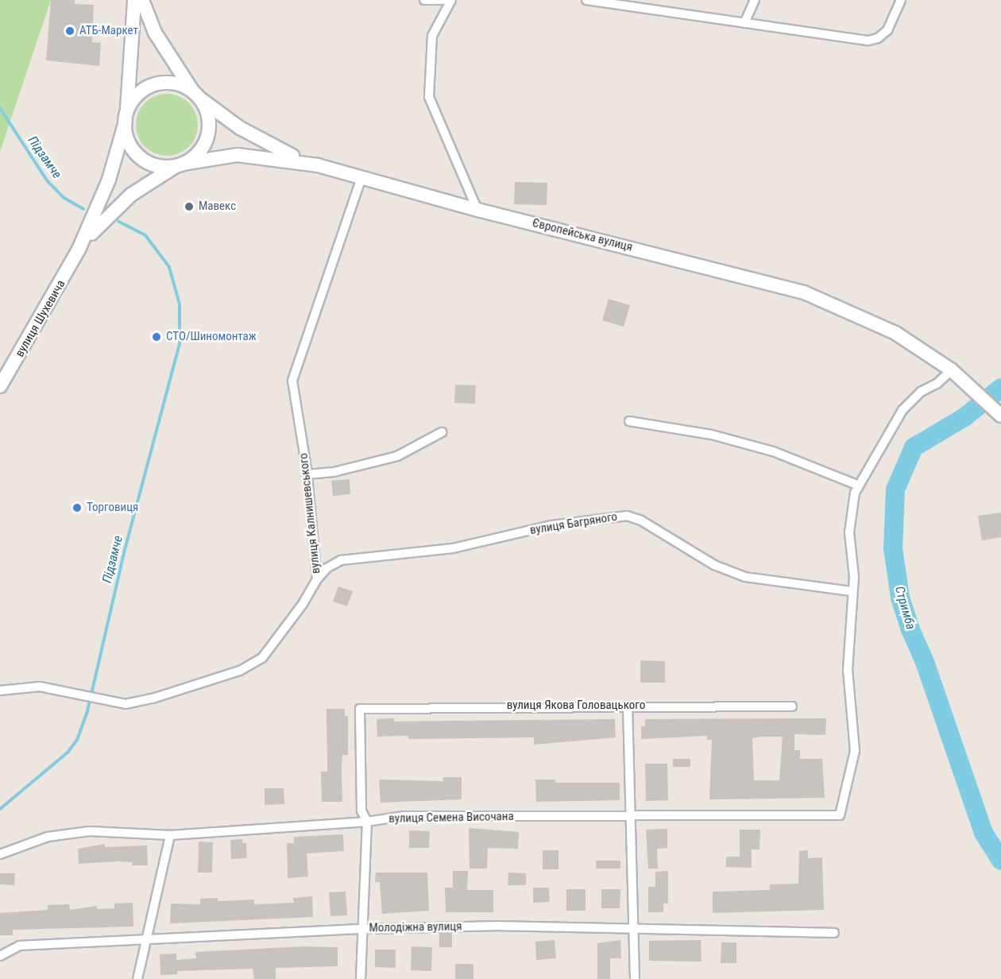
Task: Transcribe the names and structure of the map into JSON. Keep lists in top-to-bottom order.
{
  "streets": {
    "main road": ["Європейська вулиця", "вулиця Шухевича"],
    "street": [
      "вулиця Калнишевського",
      "вулиця Багряного",
      "вулиця Якова Головацького",
      "вулиця Семена Височана",
      "Молодіжна вулиця"
    ]
  },
  "crossings": [
    ["Європейська вулиця", "вулиця Калнишевського"],
    ["вулиця Калнишевського", "вулиця Багряного"],
    ["вулиця Багряного", "вулиця Семена Височана"],
    ["вулиця Якова Головацького", "вулиця Семена Височана"]
  ],
  "water": ["Підзамче", "Стримба"],
  "places": [
    "АТБ-Маркет",
    "Мавекс",
    "СТО/Шиномонтаж",
    "Торговиця"
  ]
}
